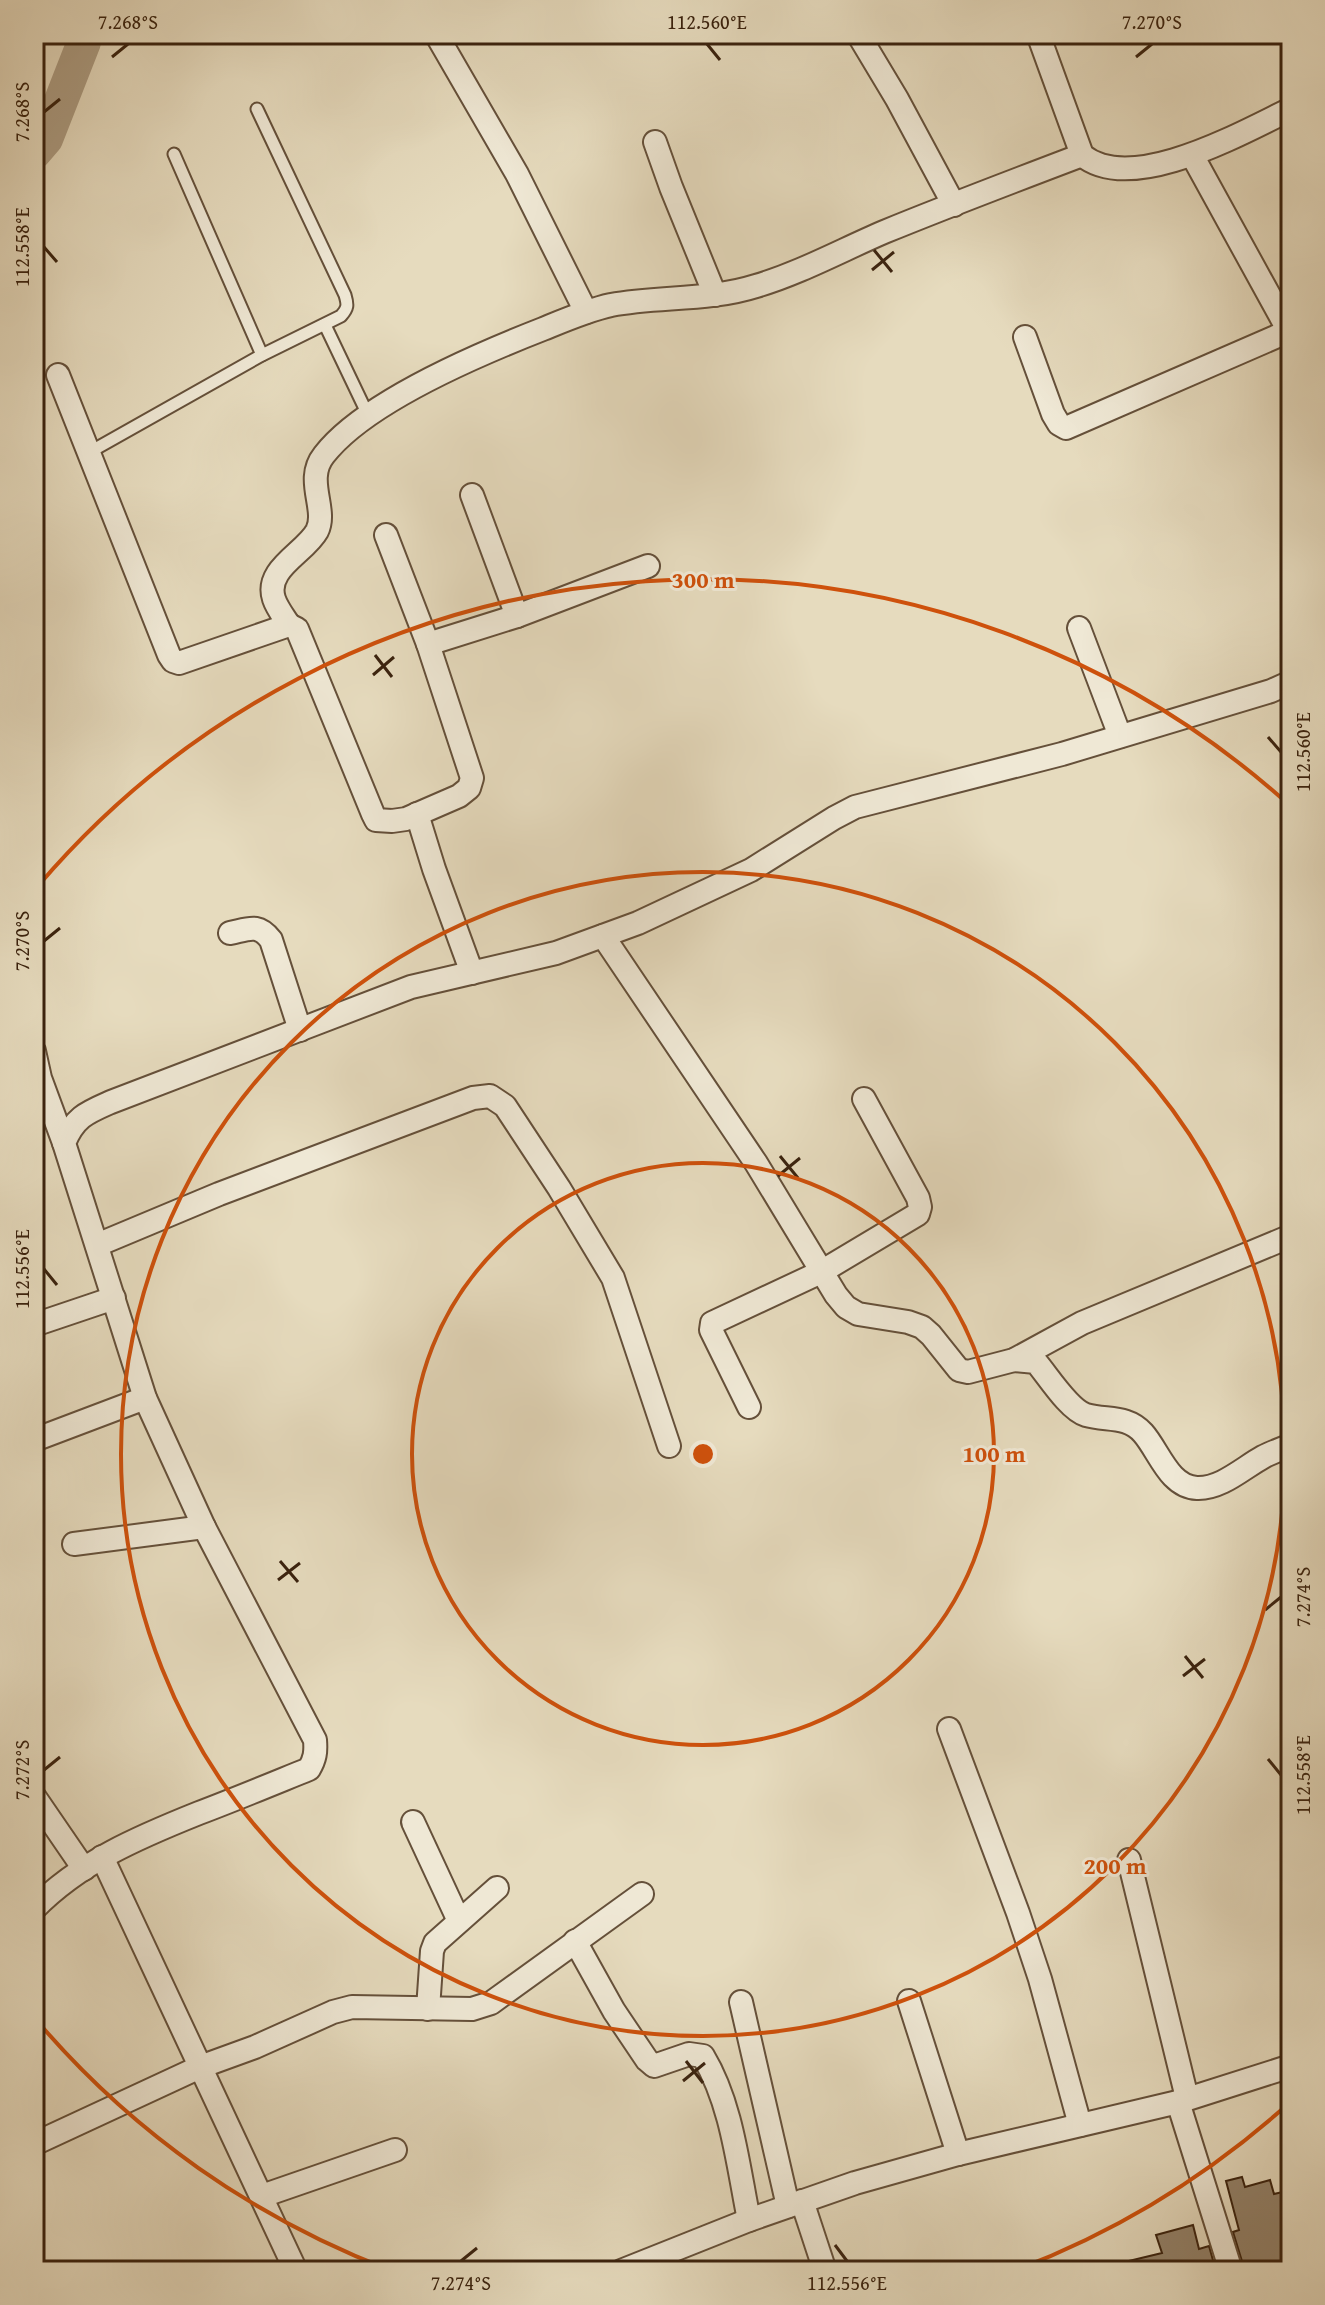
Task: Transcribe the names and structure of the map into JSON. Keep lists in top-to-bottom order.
{
  "coordinates": [
    "7.268°S",
    "112.560°E",
    "7.270°S",
    "112.558°E",
    "112.556°E",
    "7.274°S",
    "7.272°S"
  ],
  "rings": ["300 m", "100 m", "200 m"]
}
